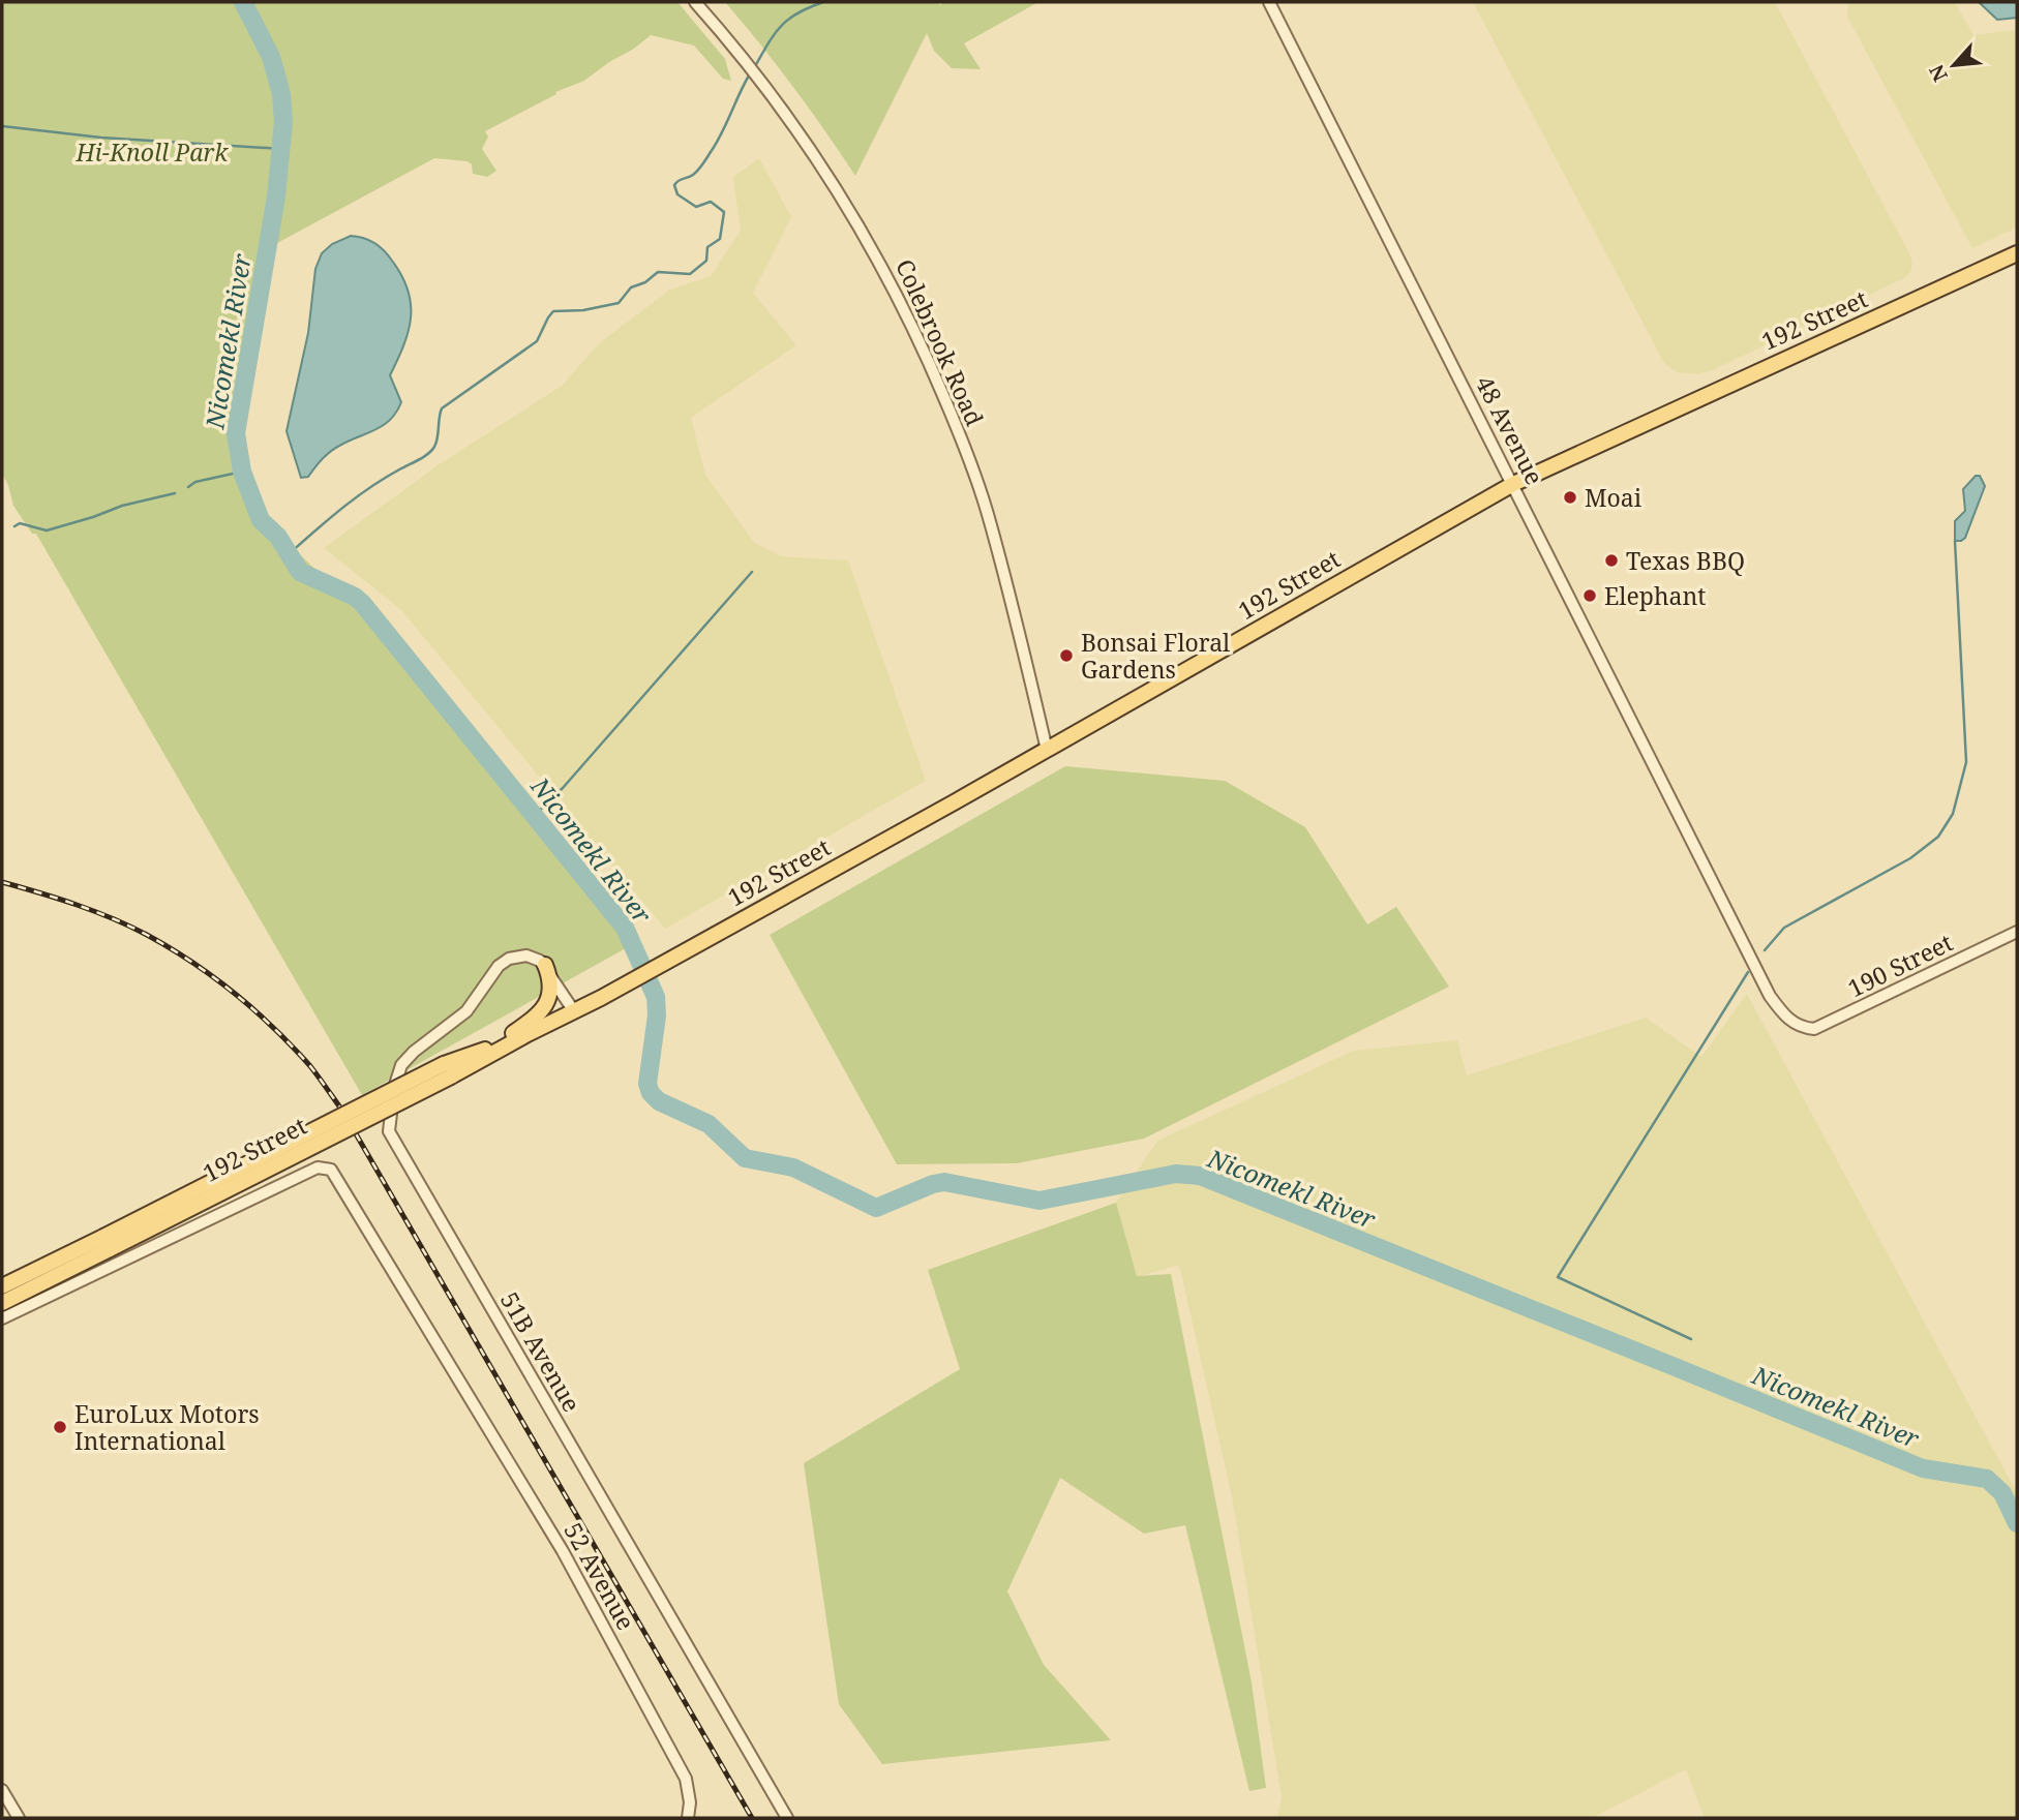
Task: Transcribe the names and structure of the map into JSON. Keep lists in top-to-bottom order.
{
  "streets": {
    "main road": ["192 Street"],
    "street": [
      "Colebrook Road",
      "48 Avenue",
      "190 Street",
      "51B Avenue",
      "52 Avenue"
    ]
  },
  "crossings": [
    ["192 Street", "Colebrook Road"],
    ["192 Street", "48 Avenue"],
    ["48 Avenue", "190 Street"]
  ],
  "water": ["Nicomekl River"],
  "parks": ["Hi-Knoll Park"],
  "places": [
    "Moai",
    "Texas BBQ",
    "Elephant",
    "Bonsai Floral Gardens",
    "EuroLux Motors International"
  ],
  "north": "bottom left"
}
